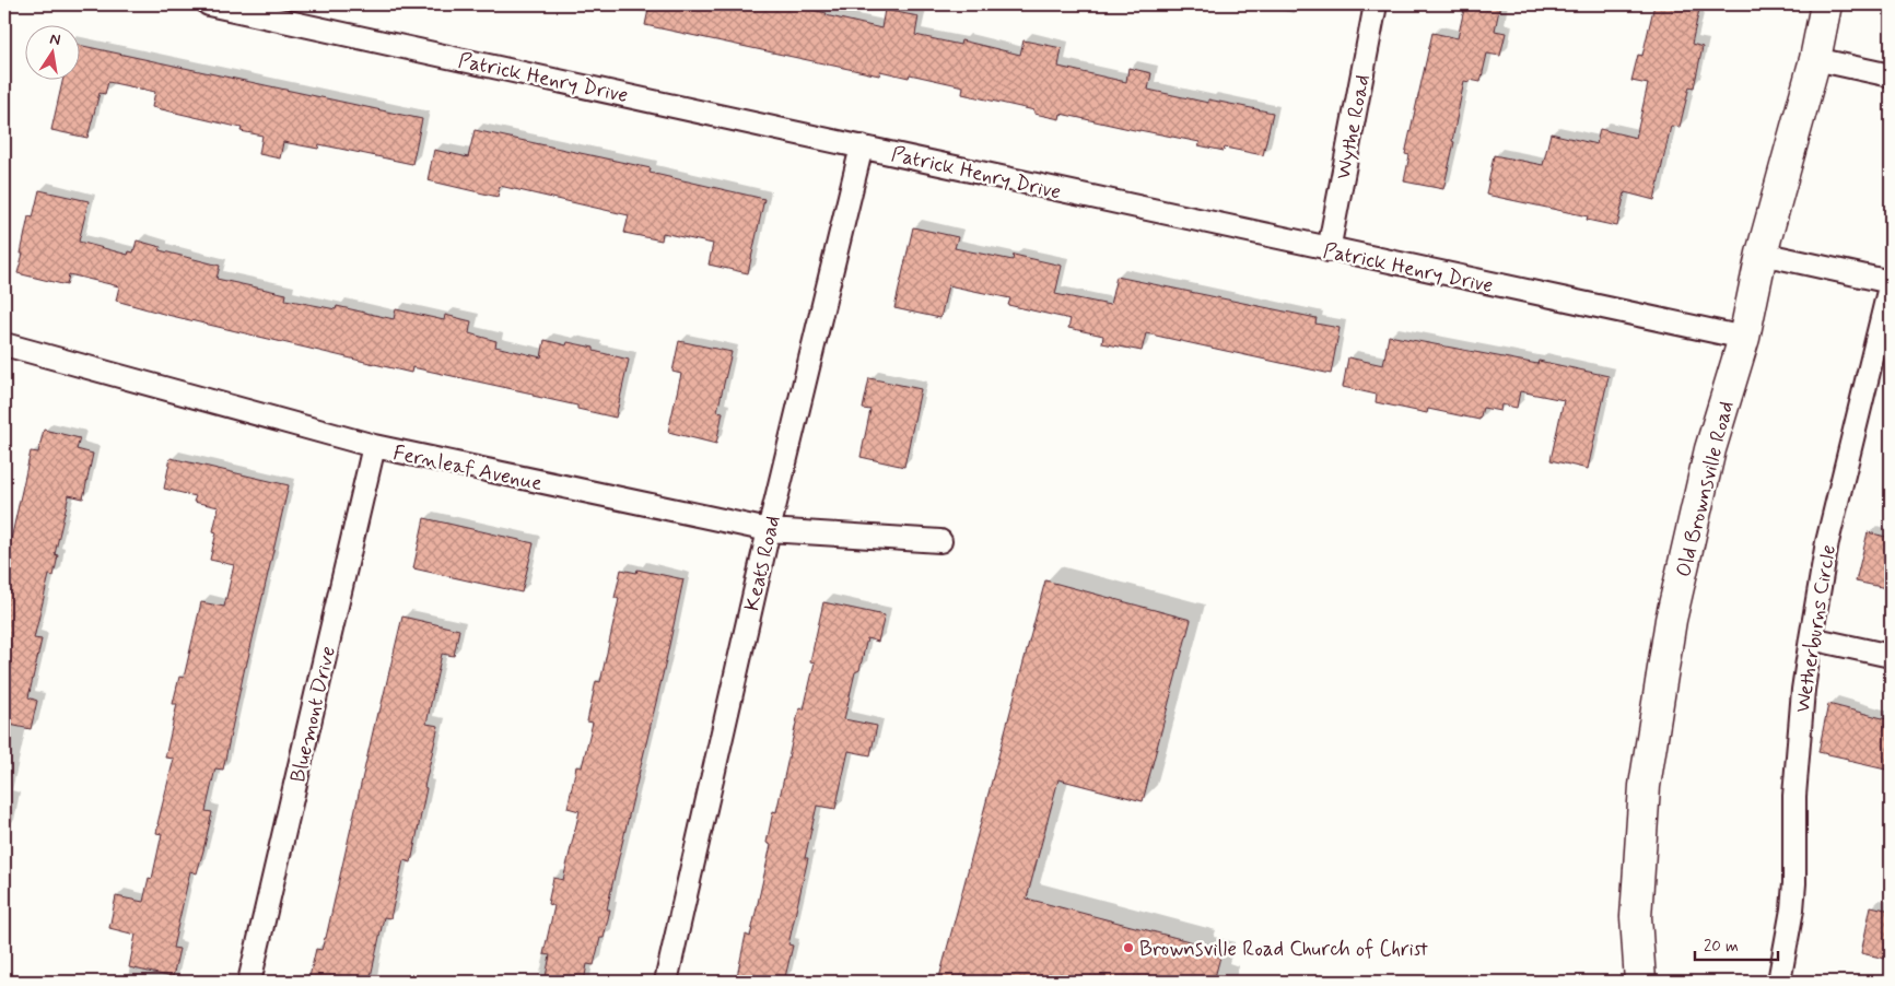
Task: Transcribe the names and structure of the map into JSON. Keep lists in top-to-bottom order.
{
  "streets": {
    "main road": ["Old Brownsville Road"],
    "street": [
      "Patrick Henry Drive",
      "Wythe Road",
      "Fernleaf Avenue",
      "Keats Road",
      "Wetherburns Circle",
      "Bluemont Drive"
    ]
  },
  "crossings": [
    ["Patrick Henry Drive", "Wythe Road"],
    ["Patrick Henry Drive", "Old Brownsville Road"],
    ["Patrick Henry Drive", "Keats Road"],
    ["Fernleaf Avenue", "Keats Road"],
    ["Fernleaf Avenue", "Bluemont Drive"]
  ],
  "places": ["Brownsville Road Church of Christ"],
  "scale_bar": "20 m",
  "north": "top"
}
